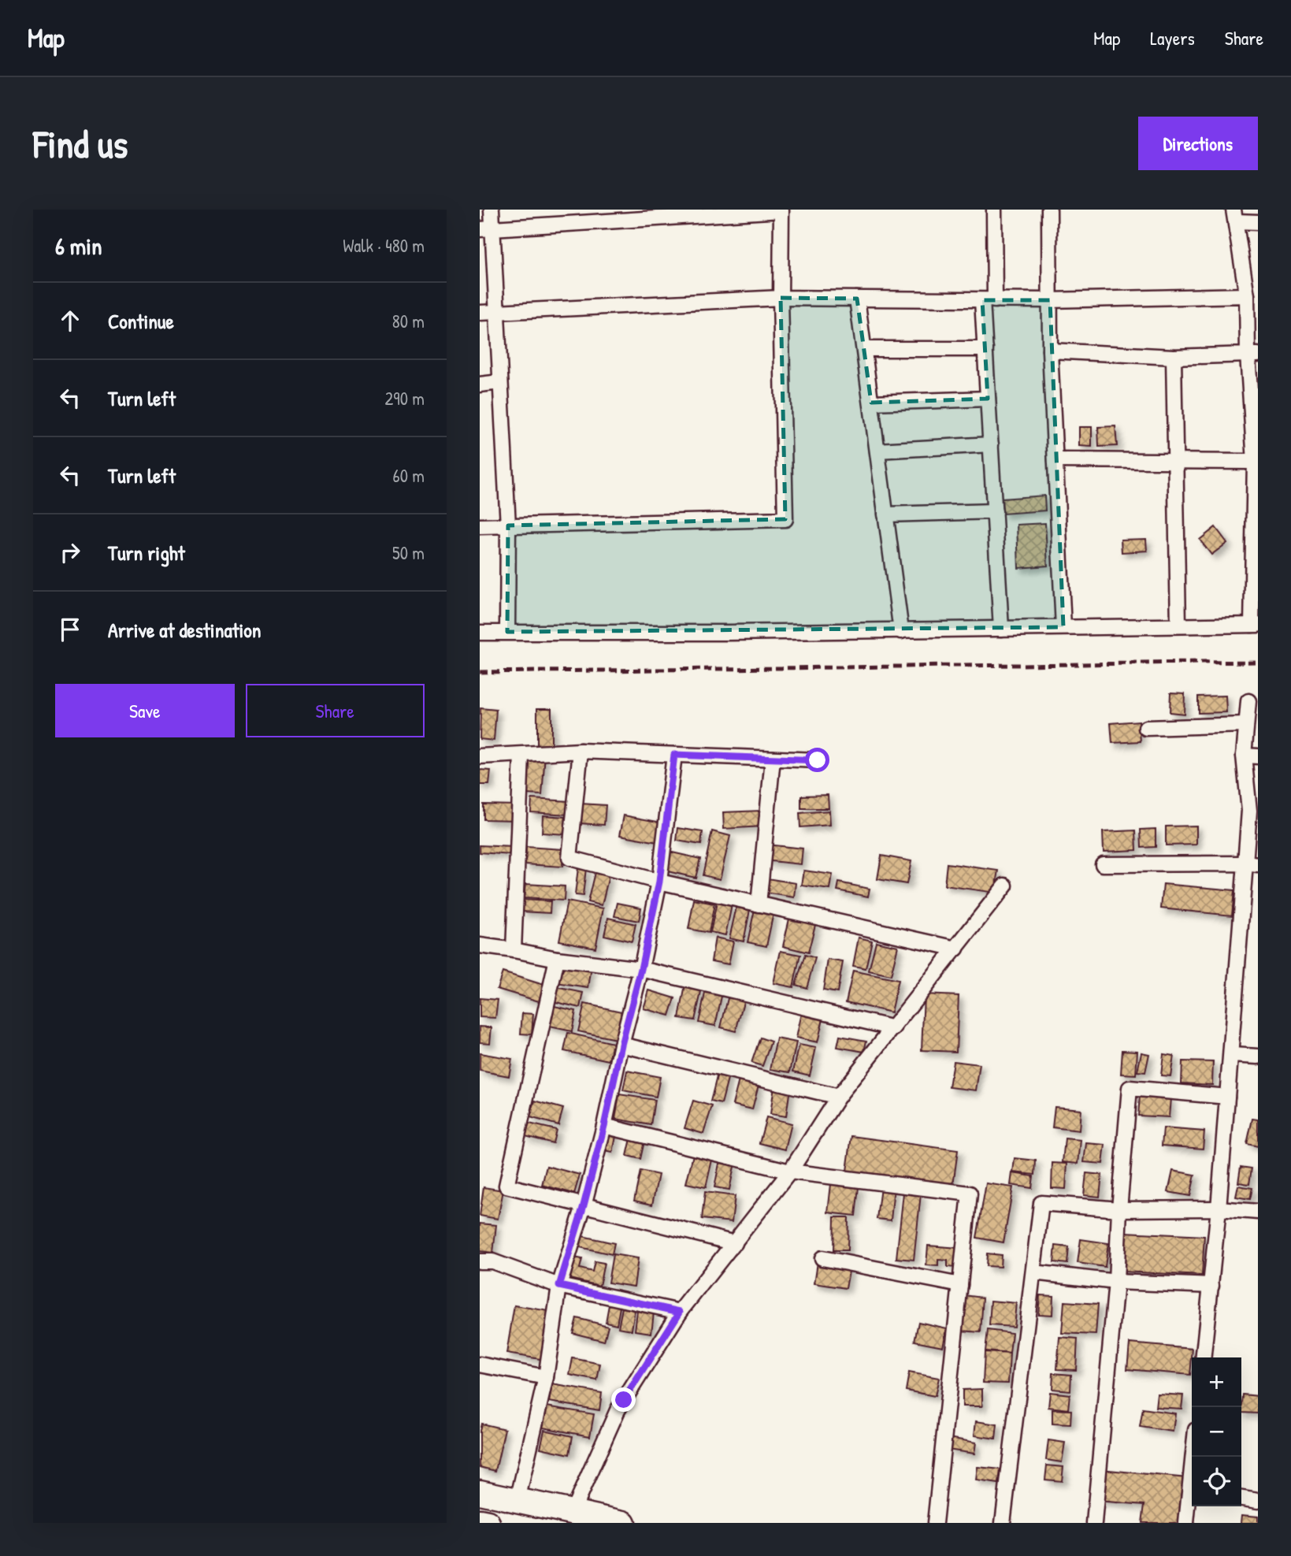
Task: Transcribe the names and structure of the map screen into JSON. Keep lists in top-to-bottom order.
{
  "page": {
    "header": "Map",
    "nav": ["Map", "Layers", "Share"],
    "buttons": [
      "Directions",
      ["Save", "Share"]
    ],
    "title": "Find us",
    "heading": ["6 min", "Walk · 480 m"],
    "list": [
      ["Continue", "80 m"],
      ["Turn left", "290 m"],
      ["Turn left", "60 m"],
      ["Turn right", "50 m"],
      "Arrive at destination"
    ],
    "map_buttons": ["+", "−"]
  }
}
